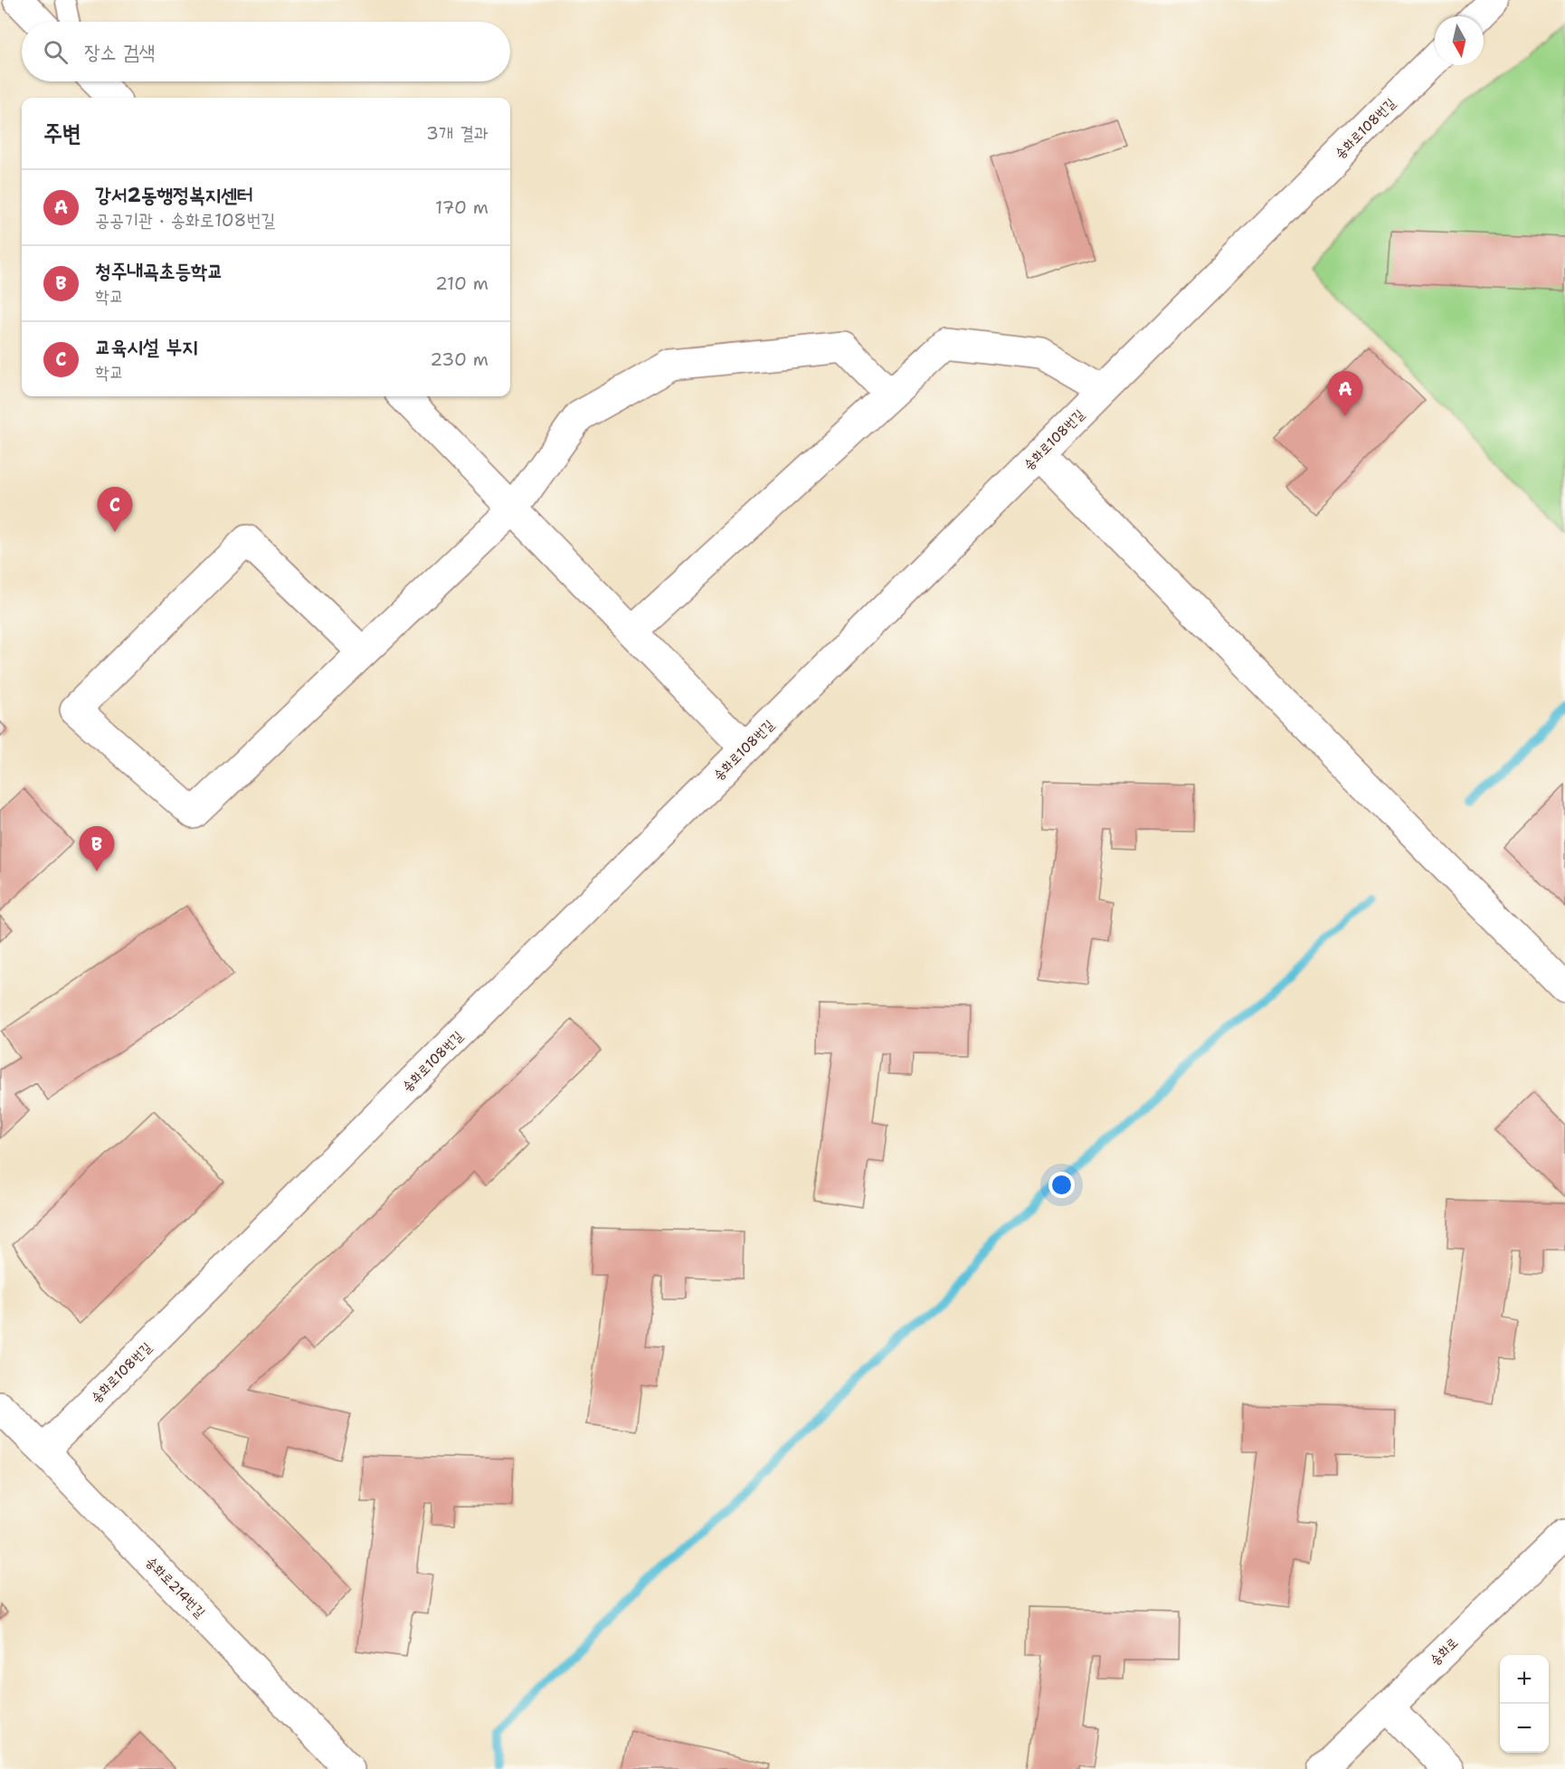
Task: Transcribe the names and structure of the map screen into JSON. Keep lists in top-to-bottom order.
{
  "streets": {
    "street": ["송화로108번길", "송화로214번길", "송화로"]
  },
  "crossings": [
    ["송화로108번길", "송화로214번길"]
  ],
  "north": "bottom",
  "page": {
    "search": "장소 검색",
    "heading": ["주변", "3개 결과"],
    "list": [
      {
        "mark": "A",
        "name": "강서2동행정복지센터",
        "note": "공공기관 · 송화로108번길",
        "value": "170 m"
      },
      {
        "mark": "B",
        "name": "청주내곡초등학교",
        "note": "학교",
        "value": "210 m"
      },
      {
        "mark": "C",
        "name": "교육시설 부지",
        "note": "학교",
        "value": "230 m"
      }
    ],
    "pins": ["A", "C", "B"],
    "map_buttons": ["+", "−"]
  }
}
